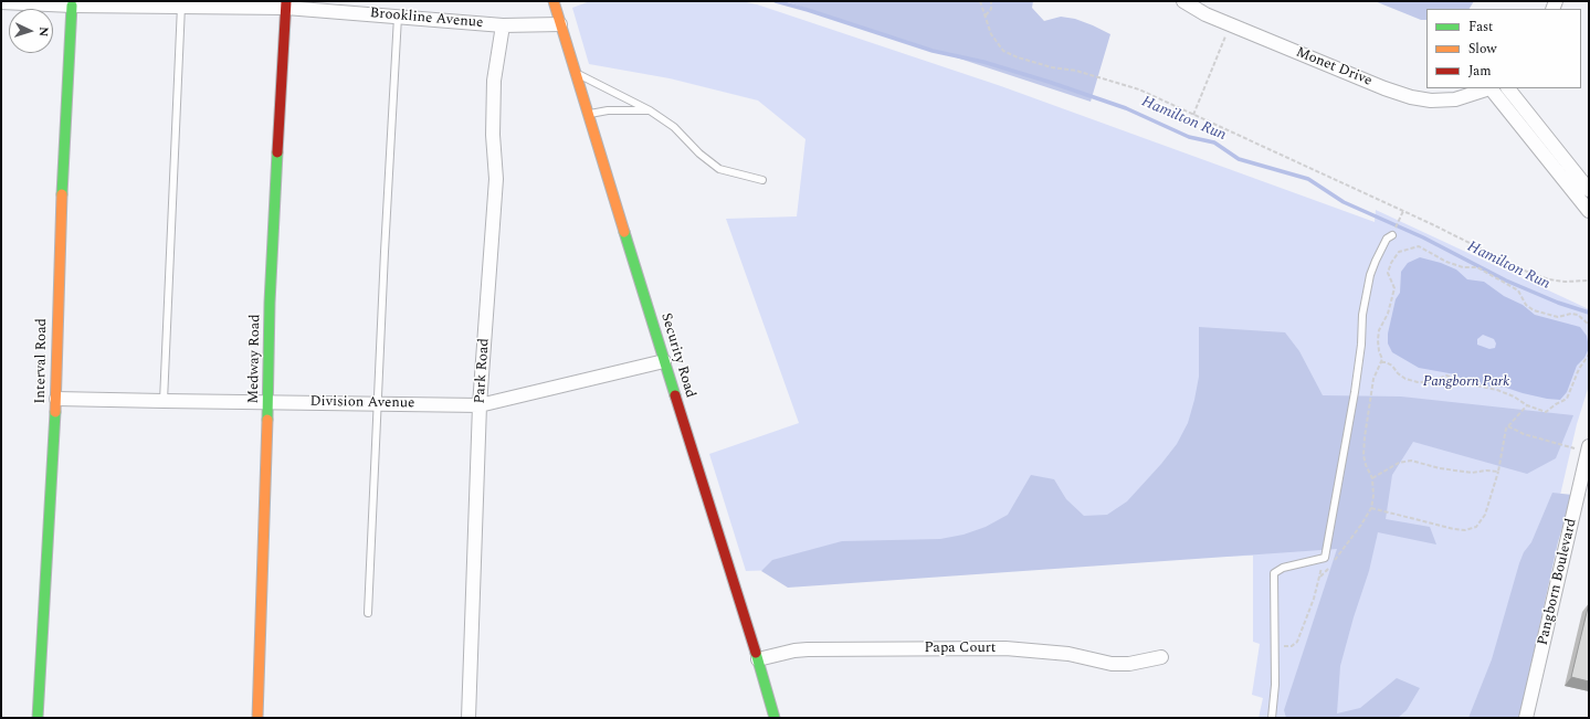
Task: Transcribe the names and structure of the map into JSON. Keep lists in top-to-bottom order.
{
  "streets": {
    "street": [
      "Brookline Avenue",
      "Monet Drive",
      "Security Road",
      "Medway Road",
      "Interval Road",
      "Park Road",
      "Division Avenue",
      "Pangborn Boulevard",
      "Papa Court"
    ]
  },
  "crossings": [
    ["Brookline Avenue", "Security Road"],
    ["Brookline Avenue", "Medway Road"],
    ["Brookline Avenue", "Interval Road"],
    ["Brookline Avenue", "Park Road"],
    ["Security Road", "Division Avenue"],
    ["Security Road", "Papa Court"],
    ["Medway Road", "Division Avenue"],
    ["Interval Road", "Division Avenue"],
    ["Park Road", "Division Avenue"]
  ],
  "water": ["Hamilton Run"],
  "parks": ["Pangborn Park"],
  "legend": ["Fast", "Slow", "Jam"],
  "north": "right"
}
